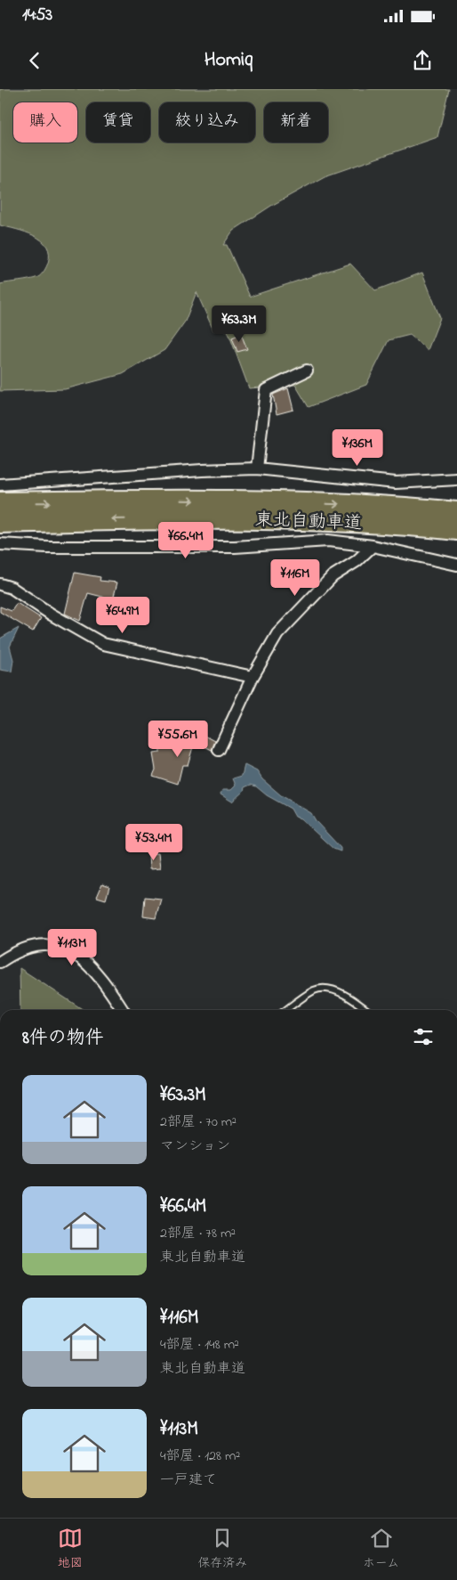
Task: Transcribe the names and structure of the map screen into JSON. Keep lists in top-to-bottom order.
{
  "streets": {
    "highway": ["東北自動車道"]
  },
  "page": {
    "status": "14:53",
    "header": "Homiq",
    "chip": [
      "購入",
      "賃貸",
      "絞り込み",
      "新着"
    ],
    "price": [
      "¥63.3M",
      "¥136M",
      "¥66.4M",
      "¥116M",
      "¥64.9M",
      "¥55.6M",
      "¥53.4M",
      "¥113M"
    ],
    "heading": "8件の物件",
    "list": [
      {
        "name": "¥63.3M",
        "note": "2部屋 · 70 m² · マンション"
      },
      {
        "name": "¥66.4M",
        "note": "2部屋 · 78 m² · 東北自動車道"
      },
      {
        "name": "¥116M",
        "note": "4部屋 · 148 m² · 東北自動車道"
      },
      {
        "name": "¥113M",
        "note": "4部屋 · 128 m² · 一戸建て"
      }
    ],
    "tabs": ["地図", "保存済み", "ホーム"]
  }
}
